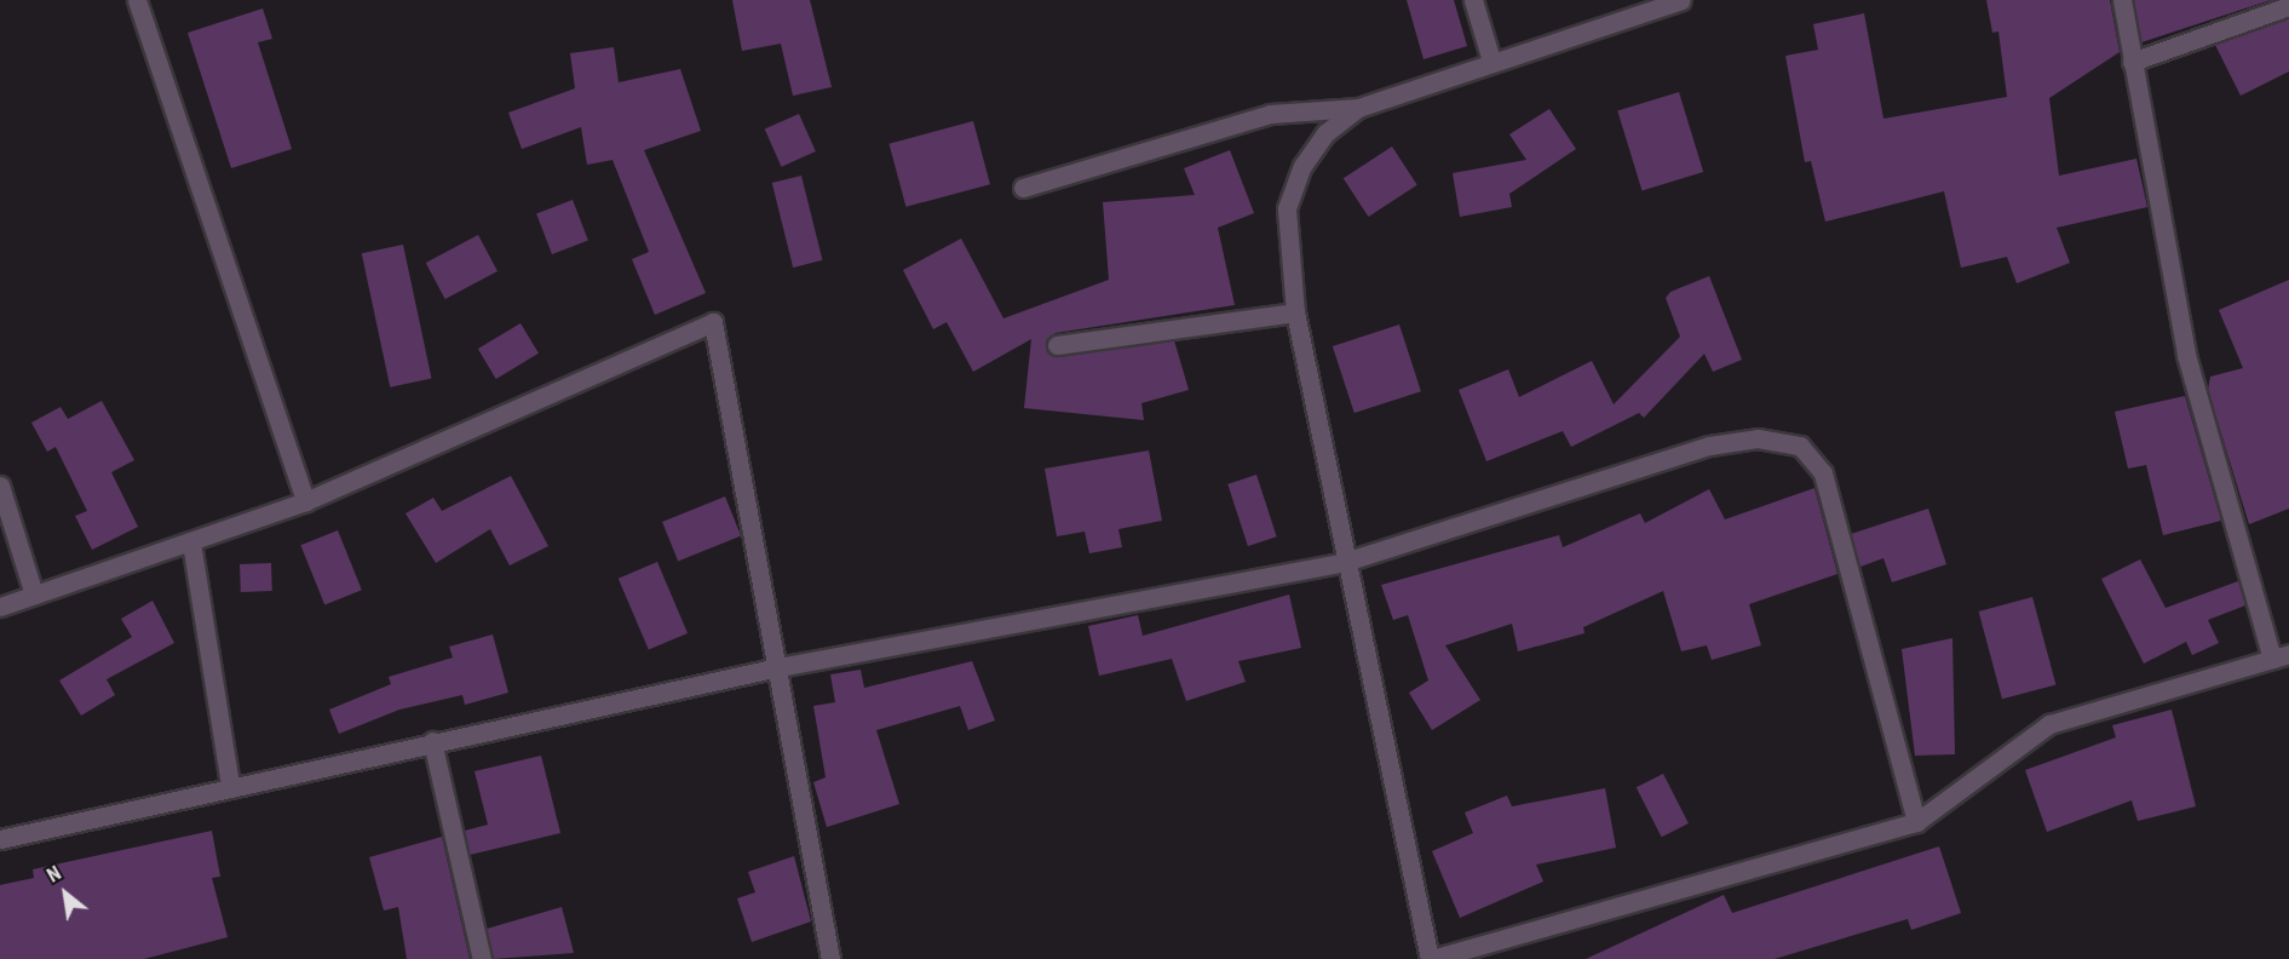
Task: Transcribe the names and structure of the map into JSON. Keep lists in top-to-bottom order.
{
  "north": "top left"
}
